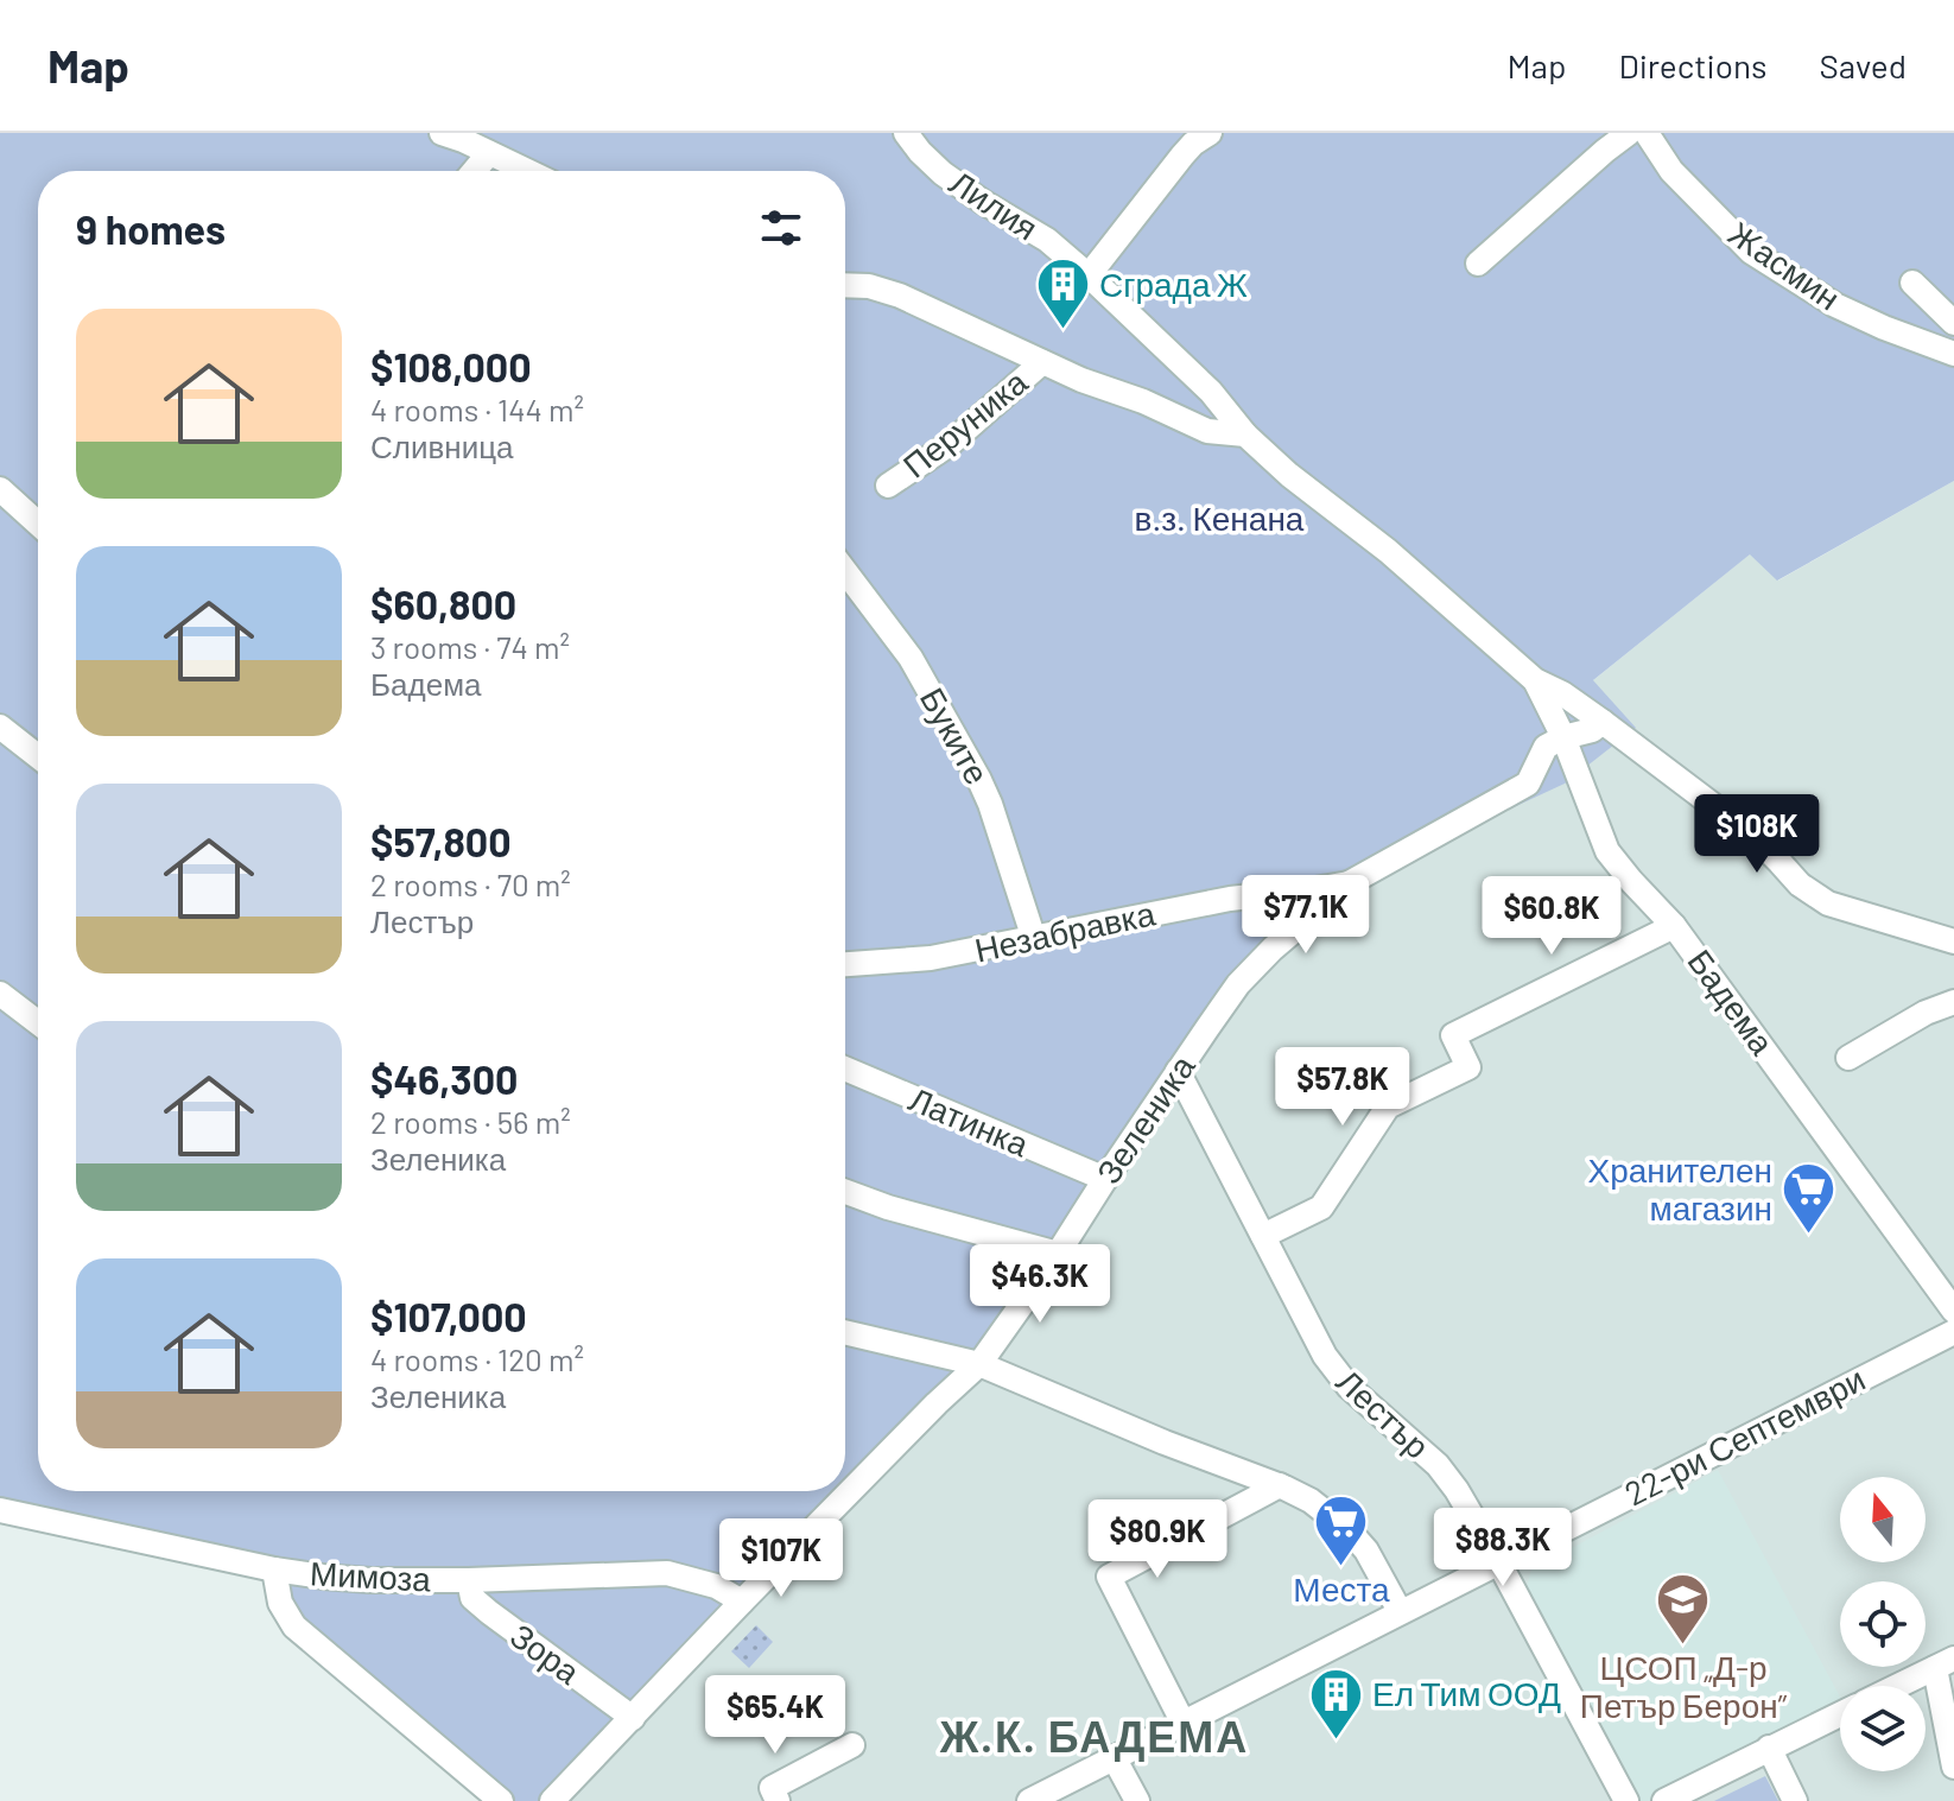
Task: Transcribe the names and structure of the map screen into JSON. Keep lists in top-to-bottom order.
{
  "streets": {
    "street": [
      "Лилия",
      "Жасмин",
      "Перуника",
      "Буките",
      "Незабравка",
      "Бадема",
      "Зеленика",
      "Латинка",
      "Лестър",
      "22-ри Септември",
      "Мимоза",
      "Зора"
    ]
  },
  "crossings": [
    ["Лилия", "Бадема"],
    ["Буките", "Незабравка"],
    ["Незабравка", "Зеленика"],
    ["Бадема", "Зеленика"],
    ["Зеленика", "Латинка"],
    ["Зеленика", "Лестър"],
    ["Зеленика", "Мимоза"],
    ["Зеленика", "Зора"],
    ["Лестър", "22-ри Септември"],
    ["Мимоза", "Зора"]
  ],
  "districts": ["Ж.К. БАДЕМА"],
  "parks": ["в.з. Кенана"],
  "places": {
    "building": ["Сграда Ж", "Ел Тим ООД"],
    "supermarket": ["Хранителен магазин", "Места"],
    "school or university": ["ЦСОП „Д-р Петър Берон”"]
  },
  "north": "top",
  "page": {
    "header": "Map",
    "nav": ["Map", "Directions", "Saved"],
    "heading": "9 homes",
    "list": [
      {
        "name": "$108,000",
        "note": "4 rooms · 144 m² · Сливница"
      },
      {
        "name": "$60,800",
        "note": "3 rooms · 74 m² · Бадема"
      },
      {
        "name": "$57,800",
        "note": "2 rooms · 70 m² · Лестър"
      },
      {
        "name": "$46,300",
        "note": "2 rooms · 56 m² · Зеленика"
      },
      {
        "name": "$107,000",
        "note": "4 rooms · 120 m² · Зеленика"
      }
    ],
    "price": [
      "$108K",
      "$77.1K",
      "$60.8K",
      "$57.8K",
      "$46.3K",
      "$80.9K",
      "$88.3K",
      "$107K",
      "$65.4K"
    ]
  }
}
